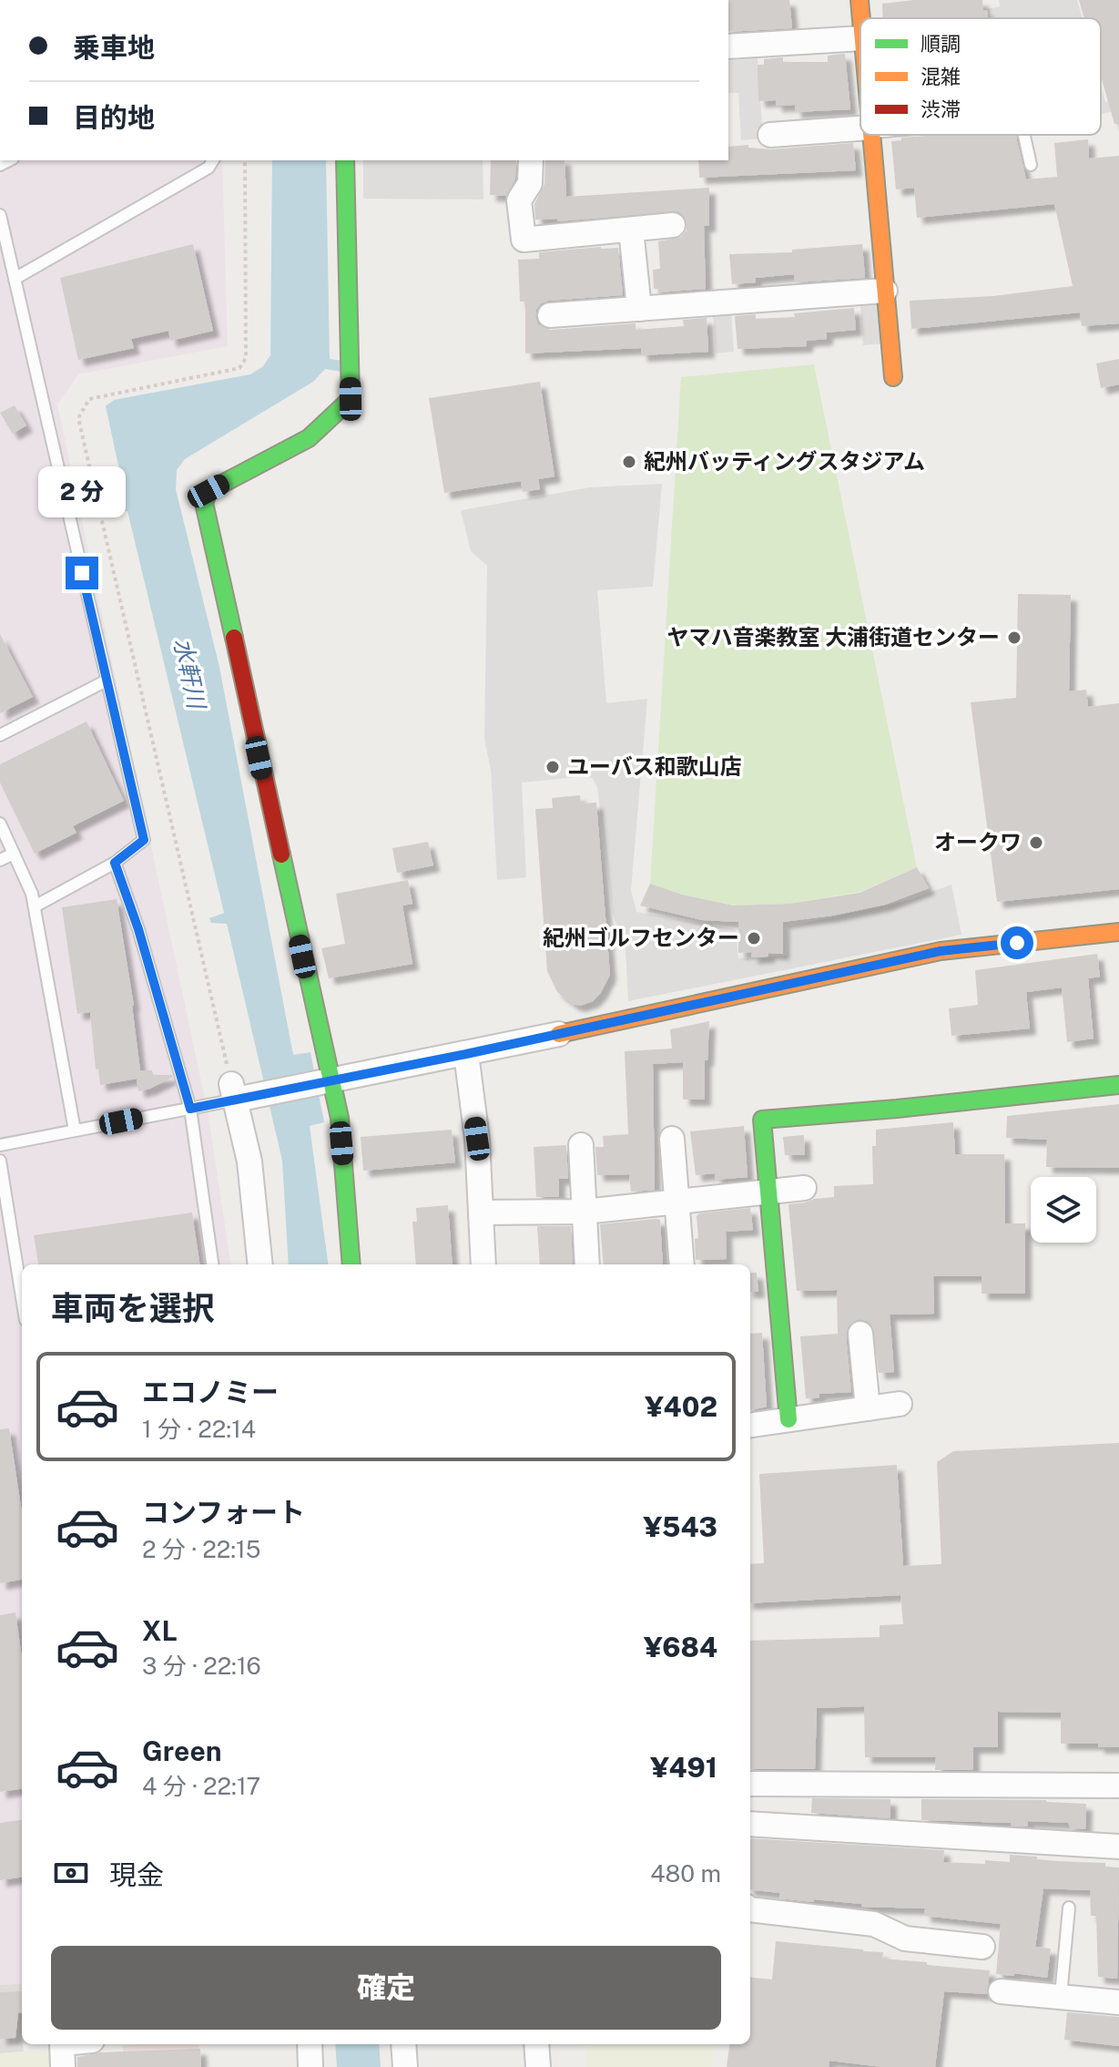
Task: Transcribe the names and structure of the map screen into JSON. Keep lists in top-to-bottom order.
{
  "water": ["水軒川"],
  "places": [
    "紀州バッティングスタジアム",
    "ヤマハ音楽教室 大浦街道センター",
    "ユーバス和歌山店",
    "オークワ",
    "紀州ゴルフセンター"
  ],
  "legend": ["順調", "混雑", "渋滞"],
  "page": {
    "banner": ["乗車地", "目的地"],
    "bubble": "2 分",
    "heading": "車両を選択",
    "list": [
      {
        "name": "エコノミー",
        "note": "1 分 · 22:14",
        "value": "¥402"
      },
      {
        "name": "コンフォート",
        "note": "2 分 · 22:15",
        "value": "¥543"
      },
      {
        "name": "XL",
        "note": "3 分 · 22:16",
        "value": "¥684"
      },
      {
        "name": "Green",
        "note": "4 分 · 22:17",
        "value": "¥491"
      }
    ],
    "pay": ["現金", "480 m"],
    "buttons": "確定"
  }
}
